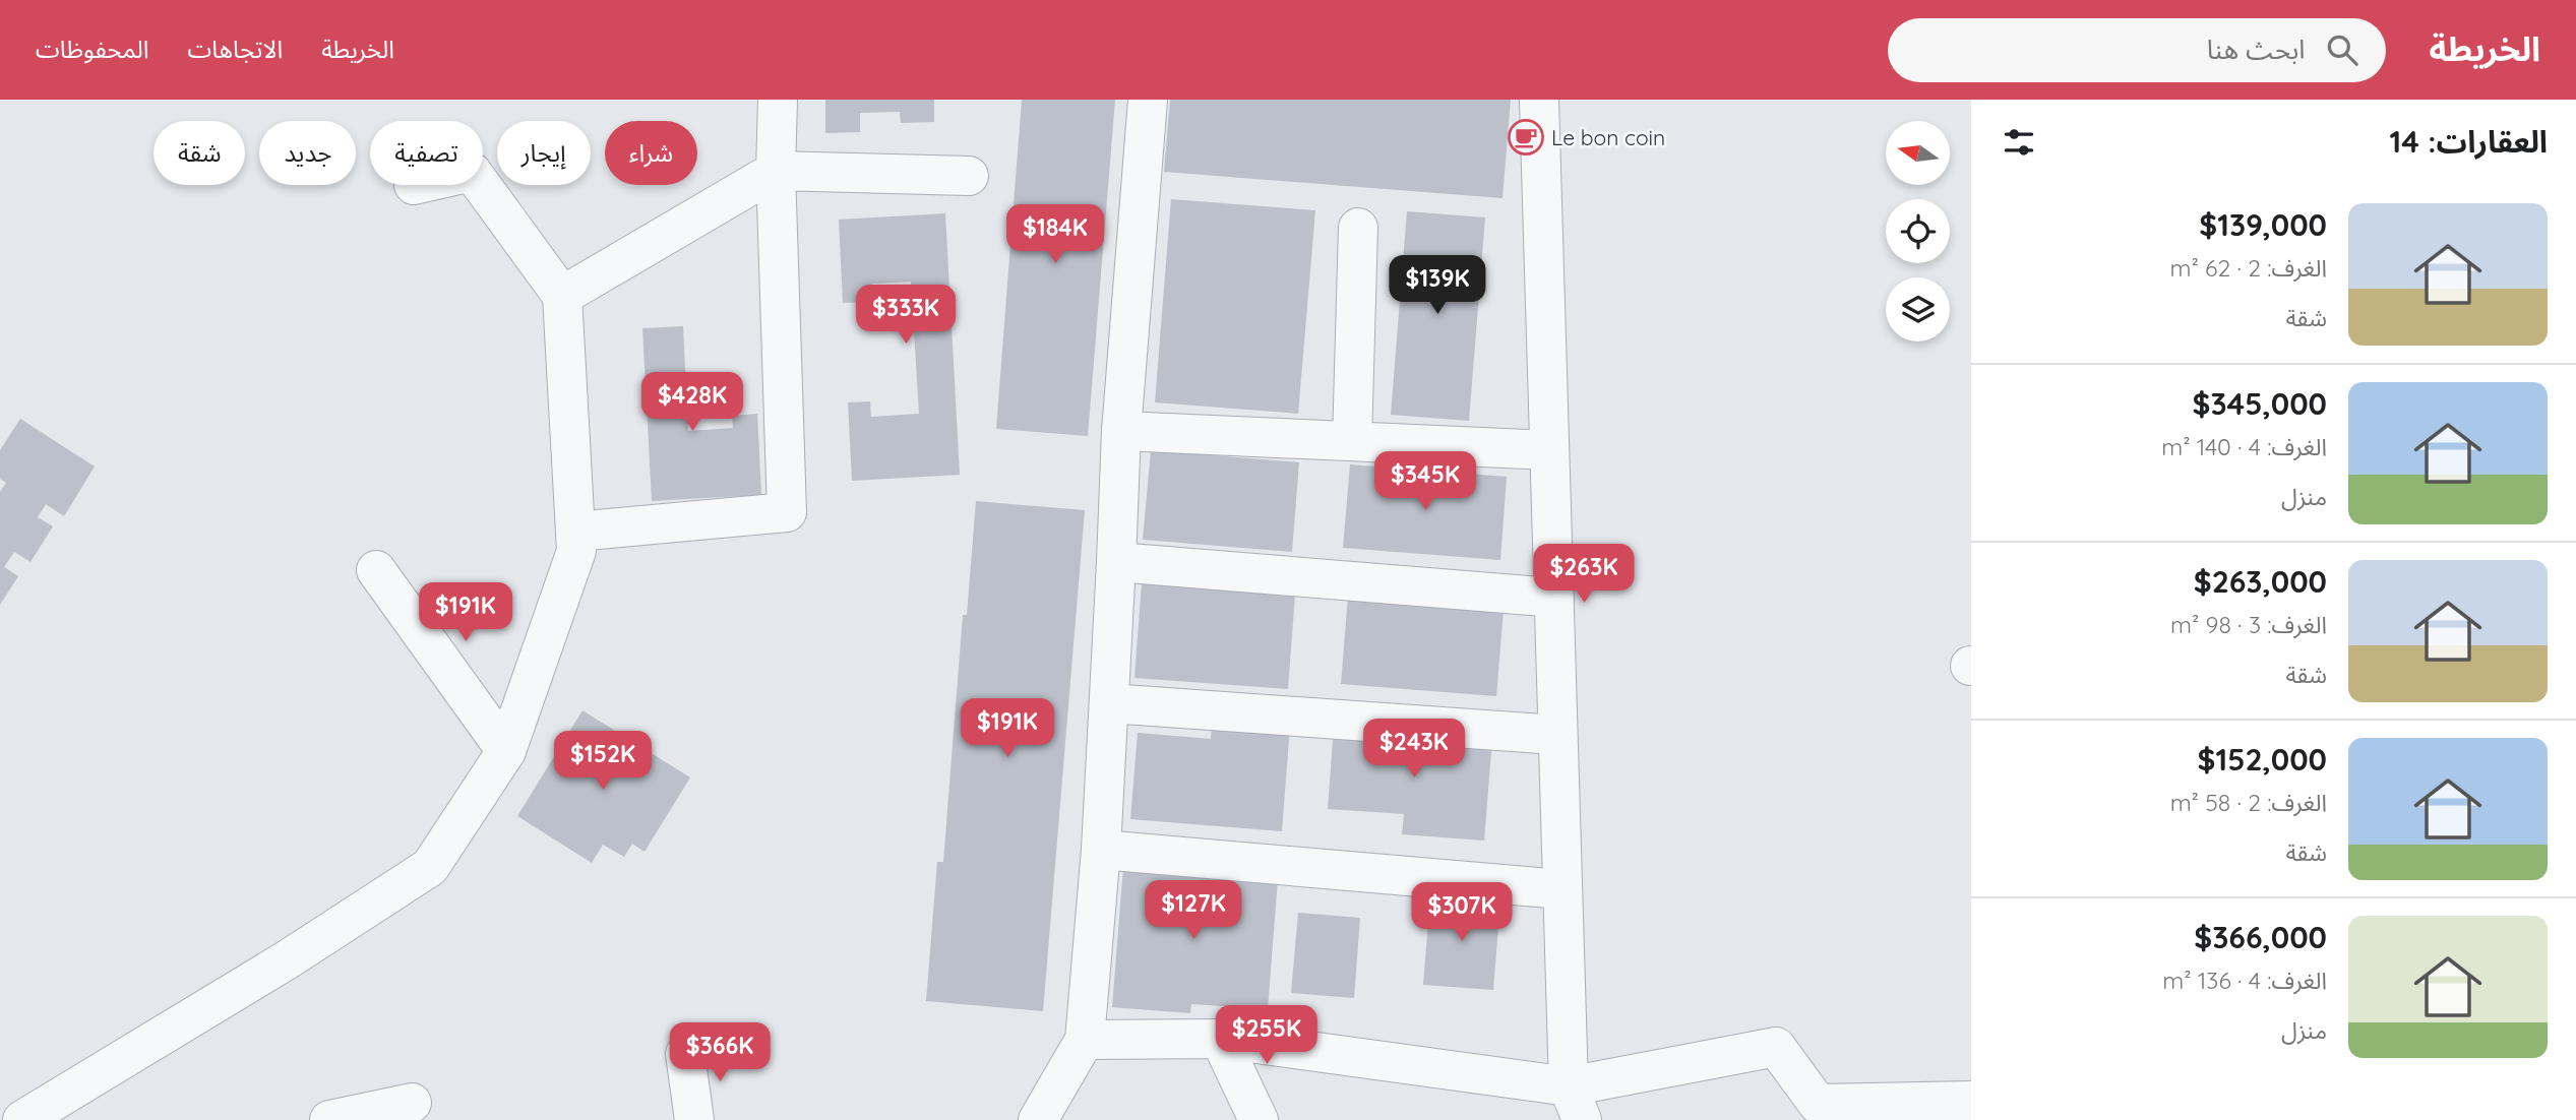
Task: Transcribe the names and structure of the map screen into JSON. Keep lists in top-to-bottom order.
{
  "places": {
    "cafe": ["Le bon coin"]
  },
  "north": "left",
  "page": {
    "header": "الخريطة",
    "search": "ابحث هنا",
    "nav": ["الخريطة", "الاتجاهات", "المحفوظات"],
    "heading": "العقارات: 14",
    "chip": [
      "شراء",
      "إيجار",
      "تصفية",
      "جديد",
      "شقة"
    ],
    "list": [
      {
        "name": "$139,000",
        "note": "الغرف: 2 · 62 m² · شقة"
      },
      {
        "name": "$345,000",
        "note": "الغرف: 4 · 140 m² · منزل"
      },
      {
        "name": "$263,000",
        "note": "الغرف: 3 · 98 m² · شقة"
      },
      {
        "name": "$152,000",
        "note": "الغرف: 2 · 58 m² · شقة"
      },
      {
        "name": "$366,000",
        "note": "الغرف: 4 · 136 m² · منزل"
      }
    ],
    "price": [
      "$184K",
      "$139K",
      "$333K",
      "$428K",
      "$345K",
      "$263K",
      "$191K",
      "$191K",
      "$243K",
      "$152K",
      "$127K",
      "$307K",
      "$255K",
      "$366K"
    ]
  }
}
